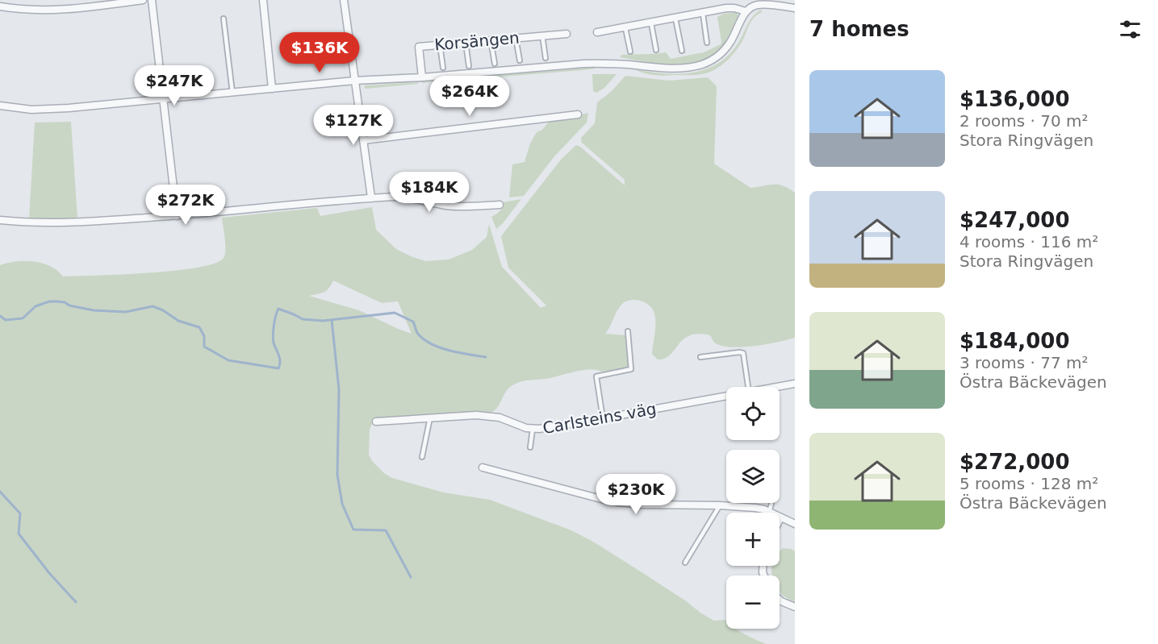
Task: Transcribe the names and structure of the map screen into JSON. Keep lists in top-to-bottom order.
{
  "streets": {
    "street": ["Korsängen", "Carlsteins väg"]
  },
  "page": {
    "heading": "7 homes",
    "price": [
      "$136K",
      "$247K",
      "$264K",
      "$127K",
      "$184K",
      "$272K",
      "$230K"
    ],
    "list": [
      {
        "name": "$136,000",
        "note": "2 rooms · 70 m² · Stora Ringvägen"
      },
      {
        "name": "$247,000",
        "note": "4 rooms · 116 m² · Stora Ringvägen"
      },
      {
        "name": "$184,000",
        "note": "3 rooms · 77 m² · Östra Bäckevägen"
      },
      {
        "name": "$272,000",
        "note": "5 rooms · 128 m² · Östra Bäckevägen"
      }
    ],
    "map_buttons": ["+", "−"]
  }
}
